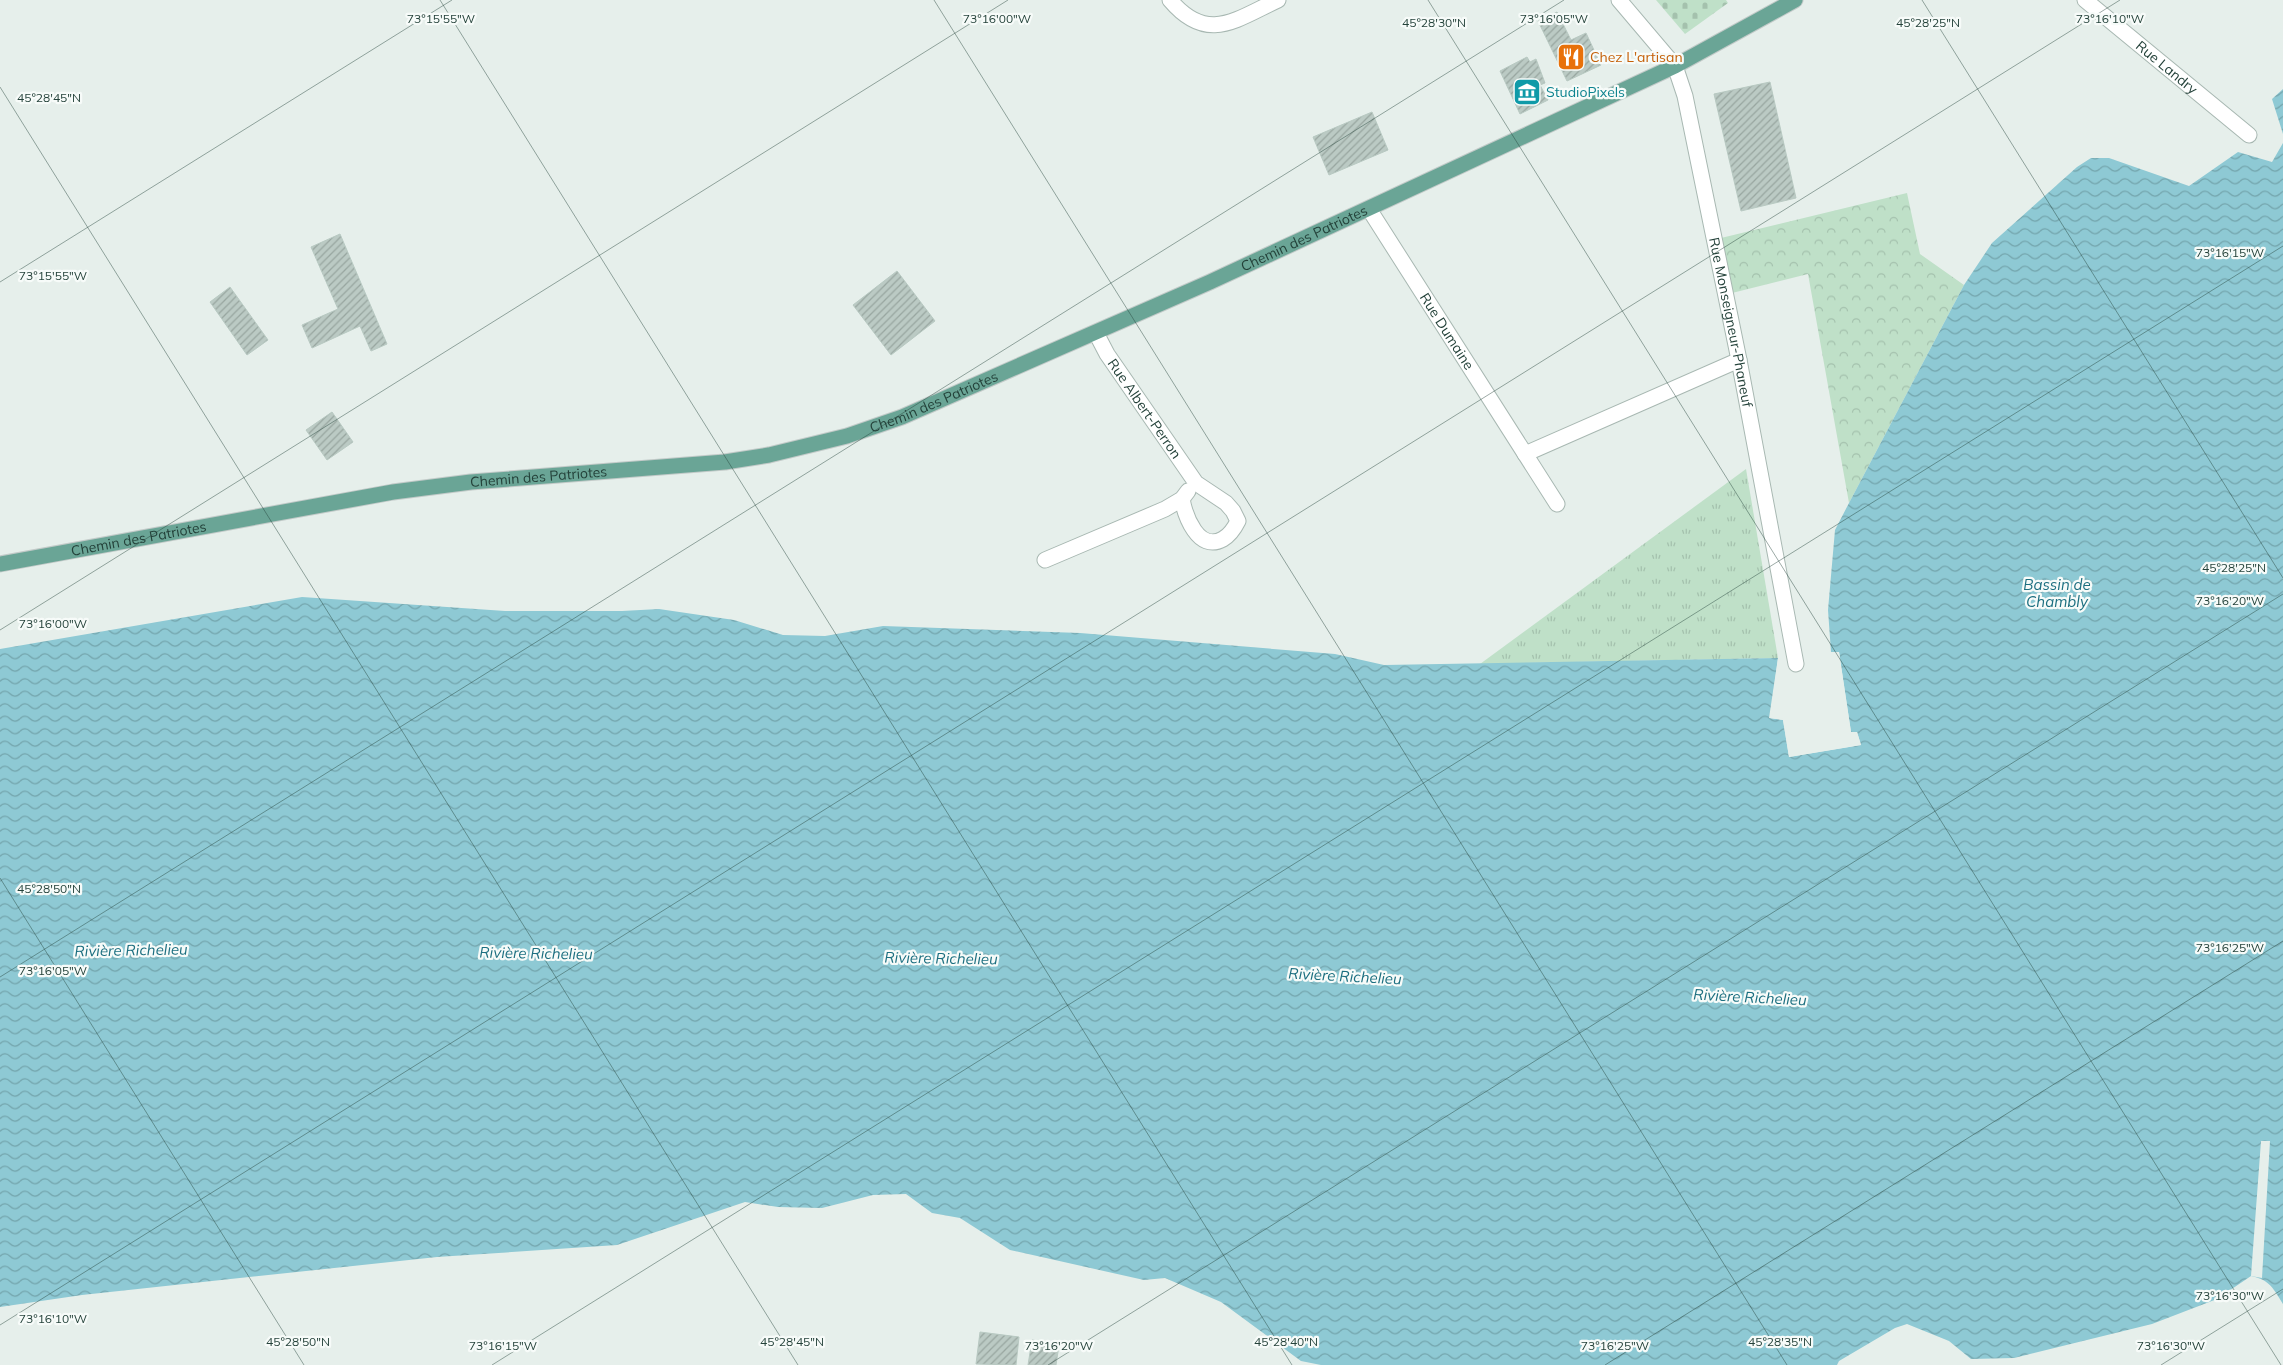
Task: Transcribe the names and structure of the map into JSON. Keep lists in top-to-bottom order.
{
  "streets": {
    "main road": ["Chemin des Patriotes"],
    "street": [
      "Rue Landry",
      "Rue Monseigneur-Phaneuf",
      "Rue Dumaine",
      "Rue Albert-Perron"
    ]
  },
  "crossings": [
    ["Chemin des Patriotes", "Rue Monseigneur-Phaneuf"],
    ["Chemin des Patriotes", "Rue Dumaine"],
    ["Chemin des Patriotes", "Rue Albert-Perron"]
  ],
  "water": ["Bassin de Chambly", "Rivière Richelieu"],
  "places": {
    "restaurant": ["Chez L'artisan"],
    "museum": ["StudioPixels"]
  },
  "coordinates": [
    "73°15'55\"W",
    "73°16'00\"W",
    "73°16'05\"W",
    "73°16'10\"W",
    "45°28'30\"N",
    "45°28'25\"N",
    "45°28'45\"N",
    "73°16'15\"W",
    "73°16'20\"W",
    "45°28'50\"N",
    "73°16'25\"W",
    "73°16'30\"W",
    "45°28'40\"N",
    "45°28'35\"N"
  ]
}
